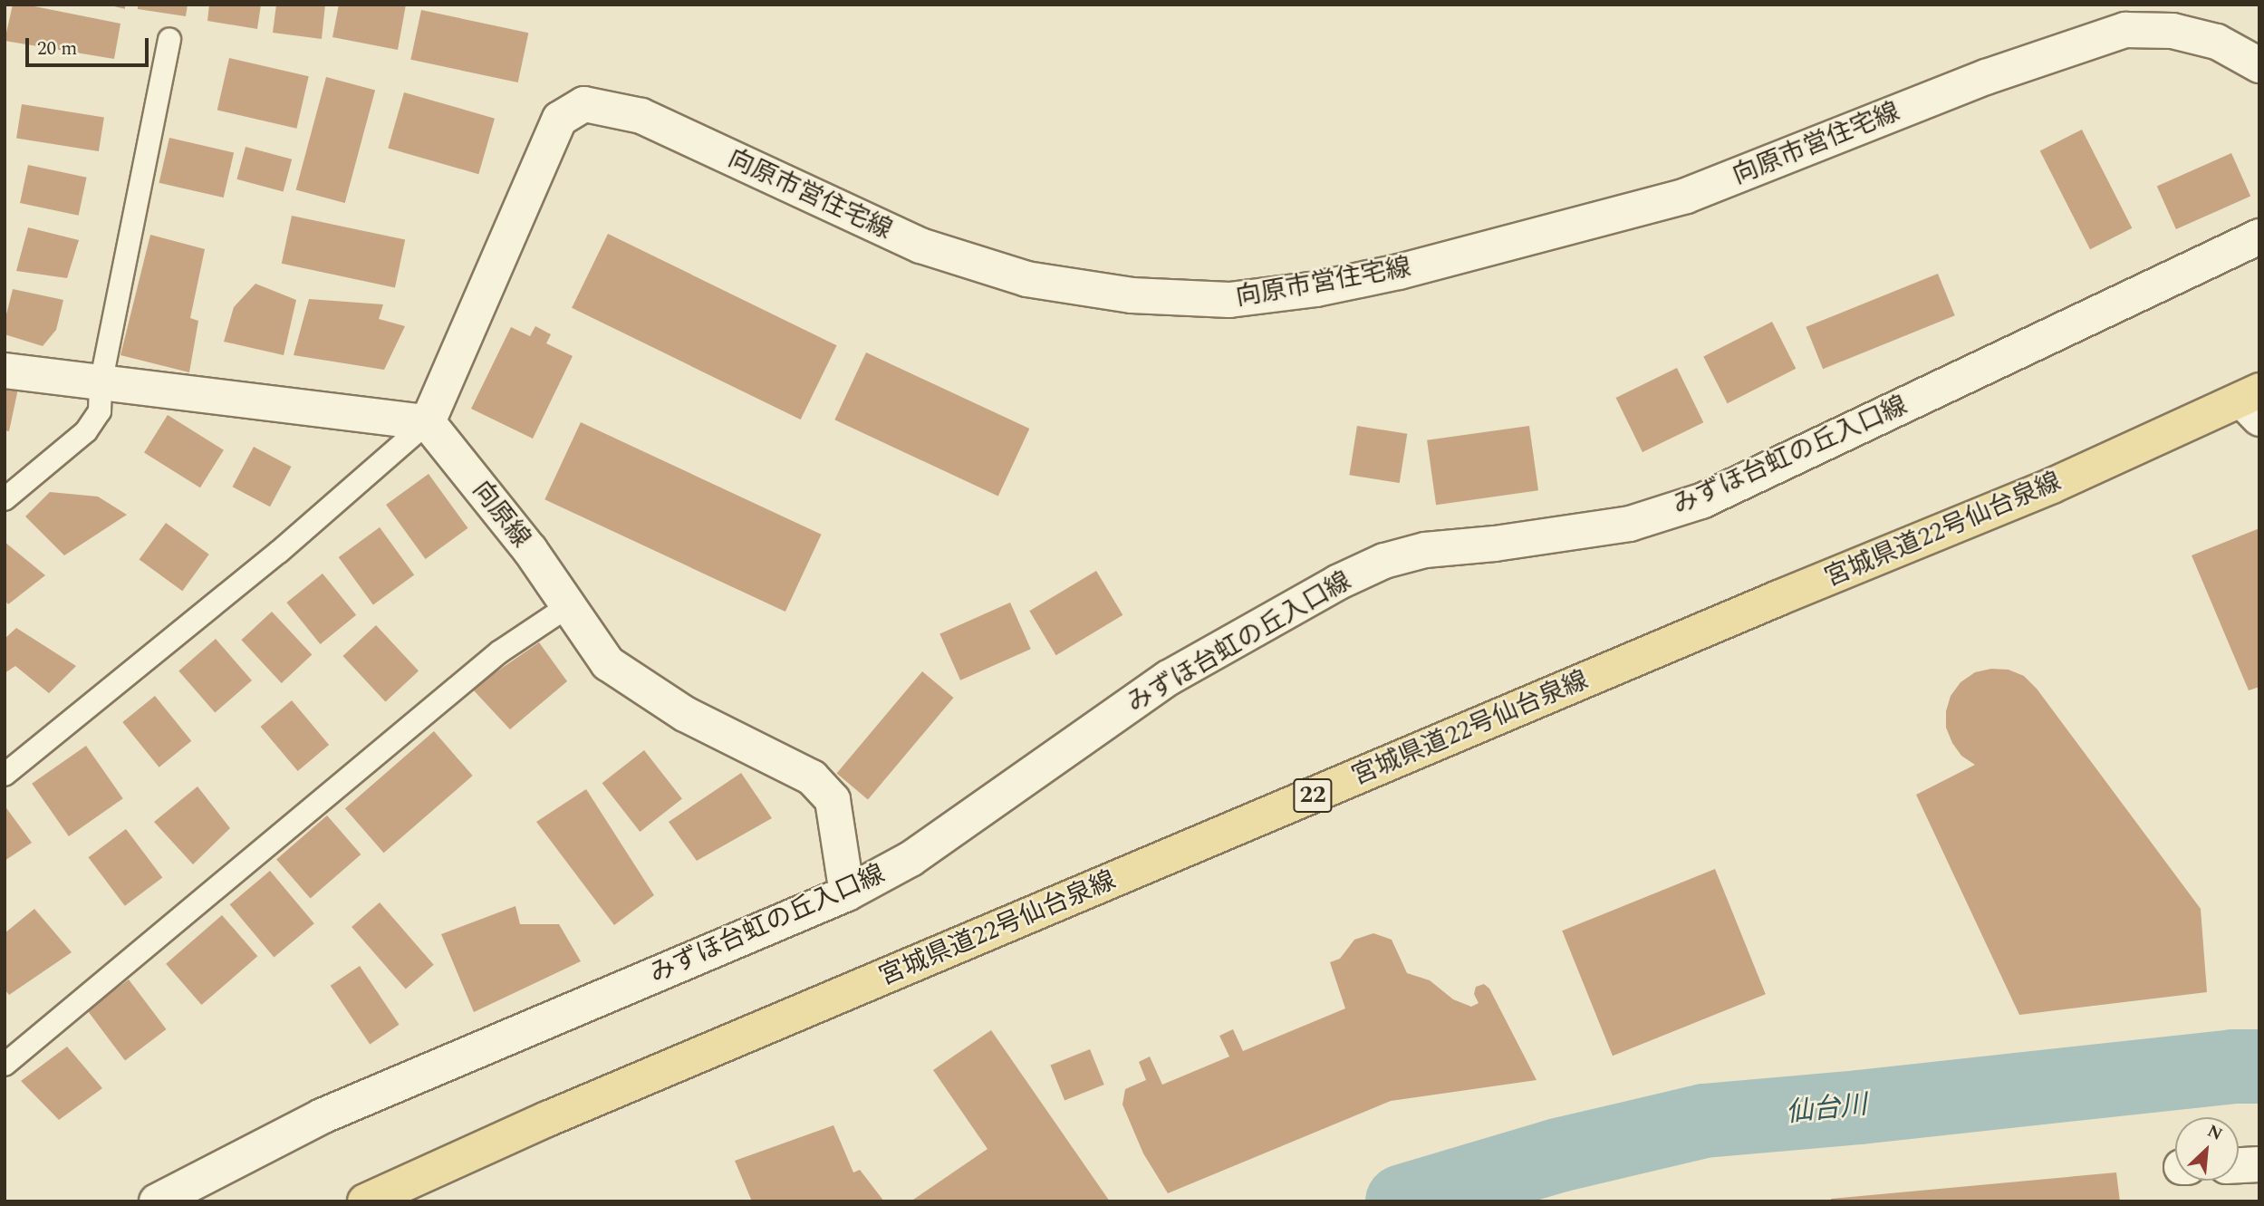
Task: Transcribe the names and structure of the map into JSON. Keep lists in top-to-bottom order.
{
  "streets": {
    "main road": ["宮城県道22号仙台泉線", "22"],
    "street": ["向原市営住宅線", "みずほ台虹の丘入口線", "向原線"]
  },
  "crossings": [
    ["向原市営住宅線", "向原線"],
    ["みずほ台虹の丘入口線", "向原線"]
  ],
  "water": ["仙台川"],
  "scale_bar": "20 m",
  "north": "top right"
}
